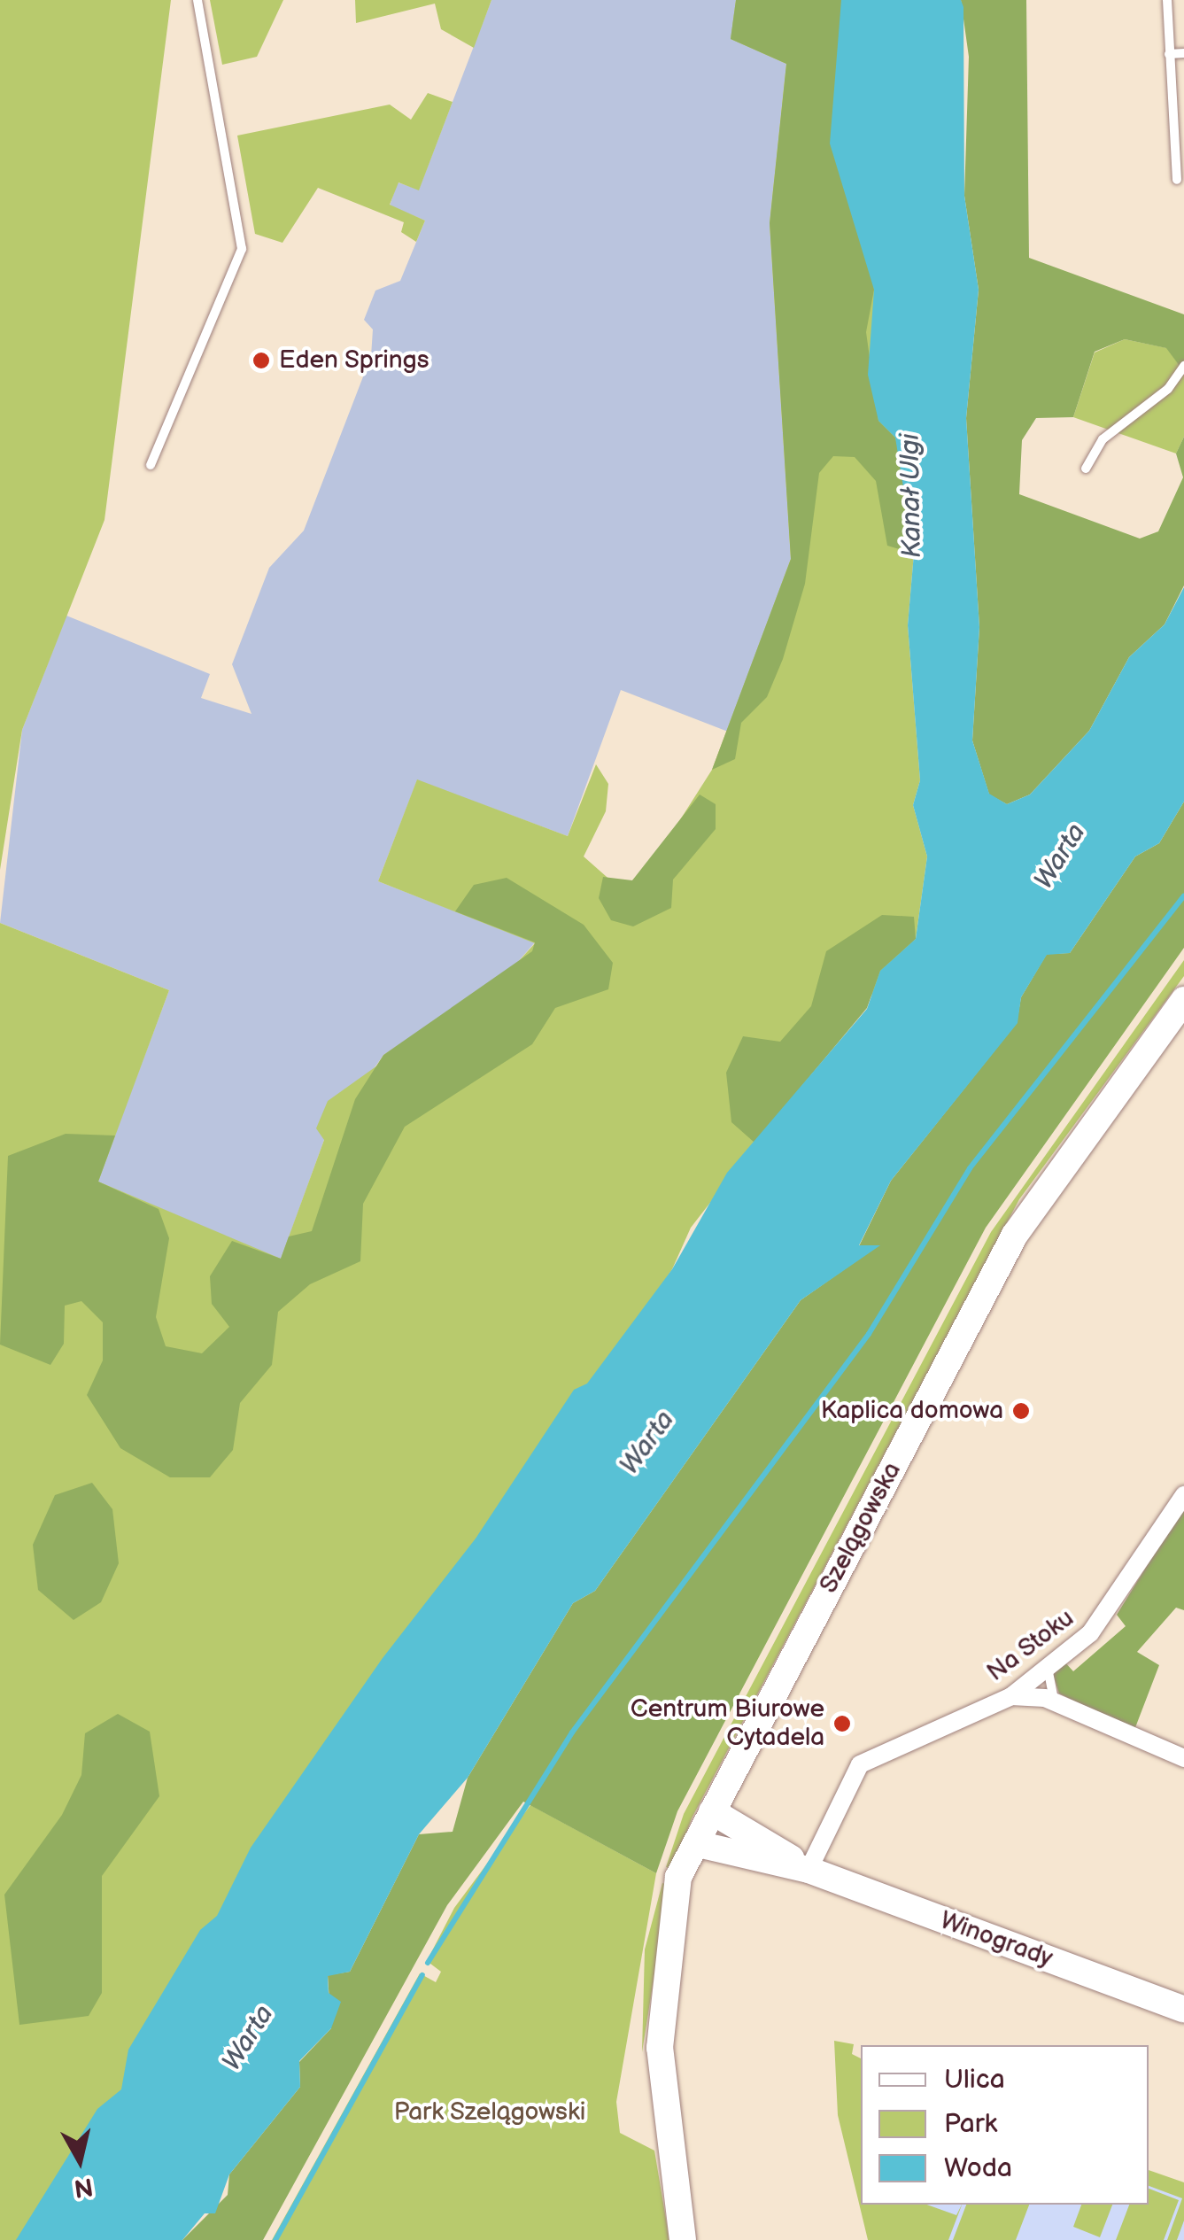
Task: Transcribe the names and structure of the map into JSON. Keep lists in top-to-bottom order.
{
  "streets": {
    "street": ["Szelągowska", "Na Stoku", "Winogrady"]
  },
  "crossings": [
    ["Szelągowska", "Winogrady"],
    ["Na Stoku", "Winogrady"]
  ],
  "water": ["Kanał Ulgi", "Warta"],
  "parks": ["Park Szelągowski"],
  "places": ["Eden Springs", "Kaplica domowa", "Centrum Biurowe Cytadela"],
  "legend": ["Ulica", "Park", "Woda"],
  "north": "bottom"
}
